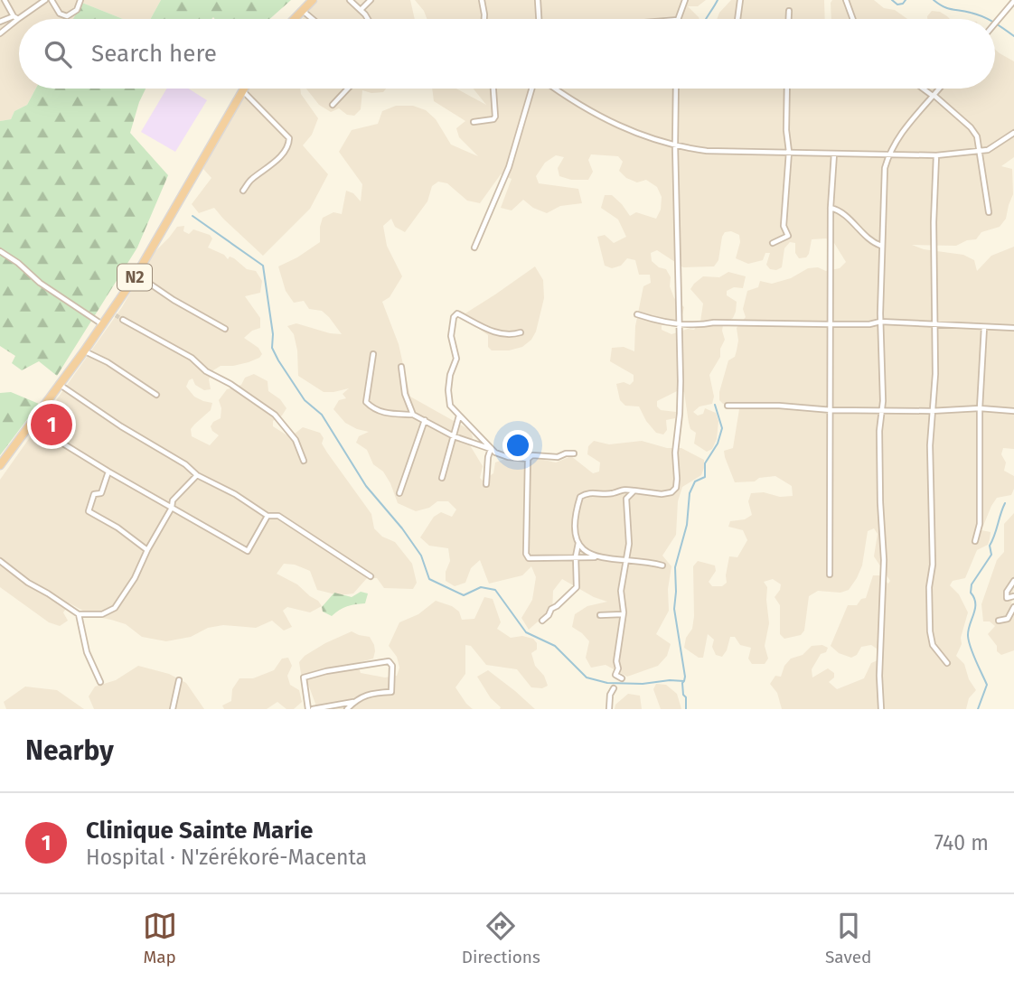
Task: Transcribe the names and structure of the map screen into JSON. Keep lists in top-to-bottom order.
{
  "streets": {
    "highway": ["N2"]
  },
  "page": {
    "search": "Search here",
    "pins": "1",
    "heading": "Nearby",
    "list": [
      {
        "mark": "1",
        "name": "Clinique Sainte Marie",
        "note": "Hospital · N'zérékoré-Macenta",
        "value": "740 m"
      }
    ],
    "nav": ["Map", "Directions", "Saved"]
  }
}
